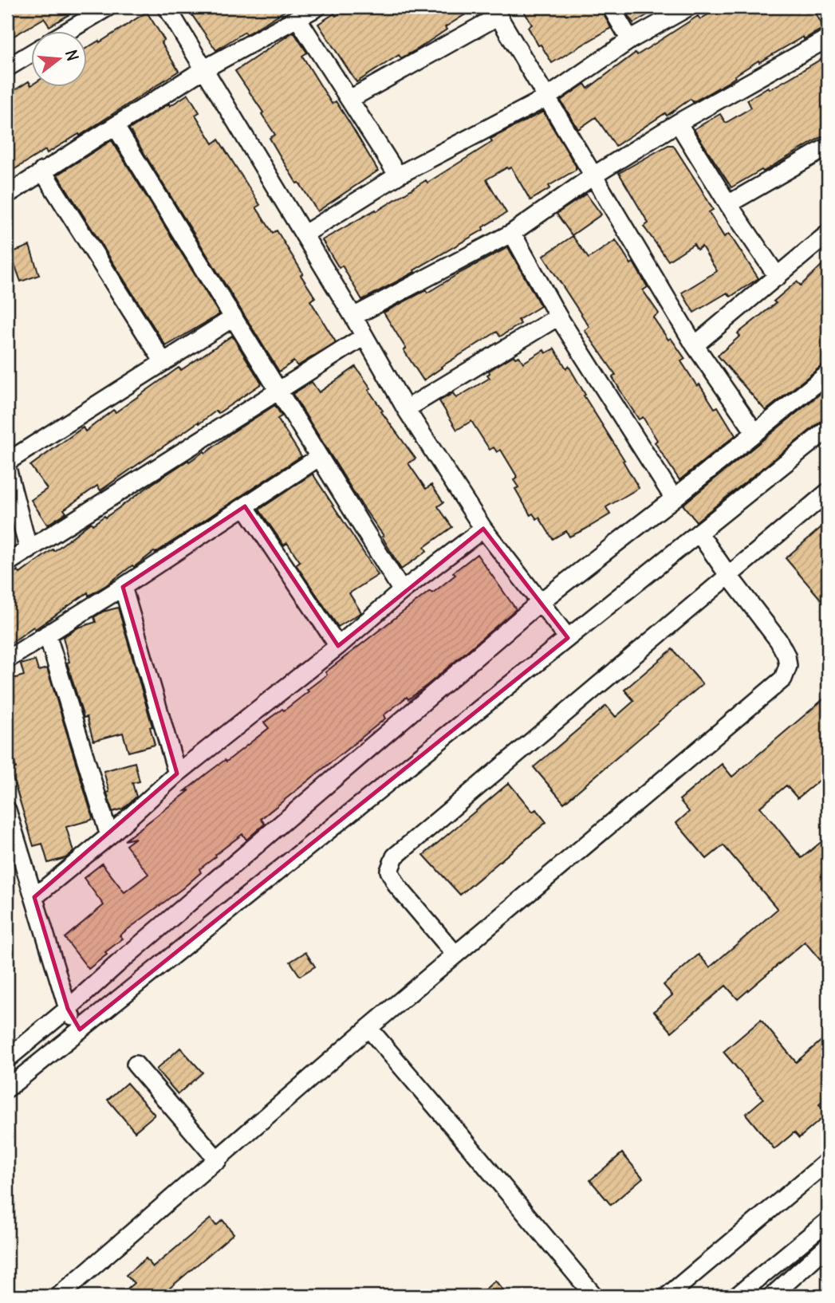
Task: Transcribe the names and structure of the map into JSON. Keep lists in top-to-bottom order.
{
  "north": "right"
}
